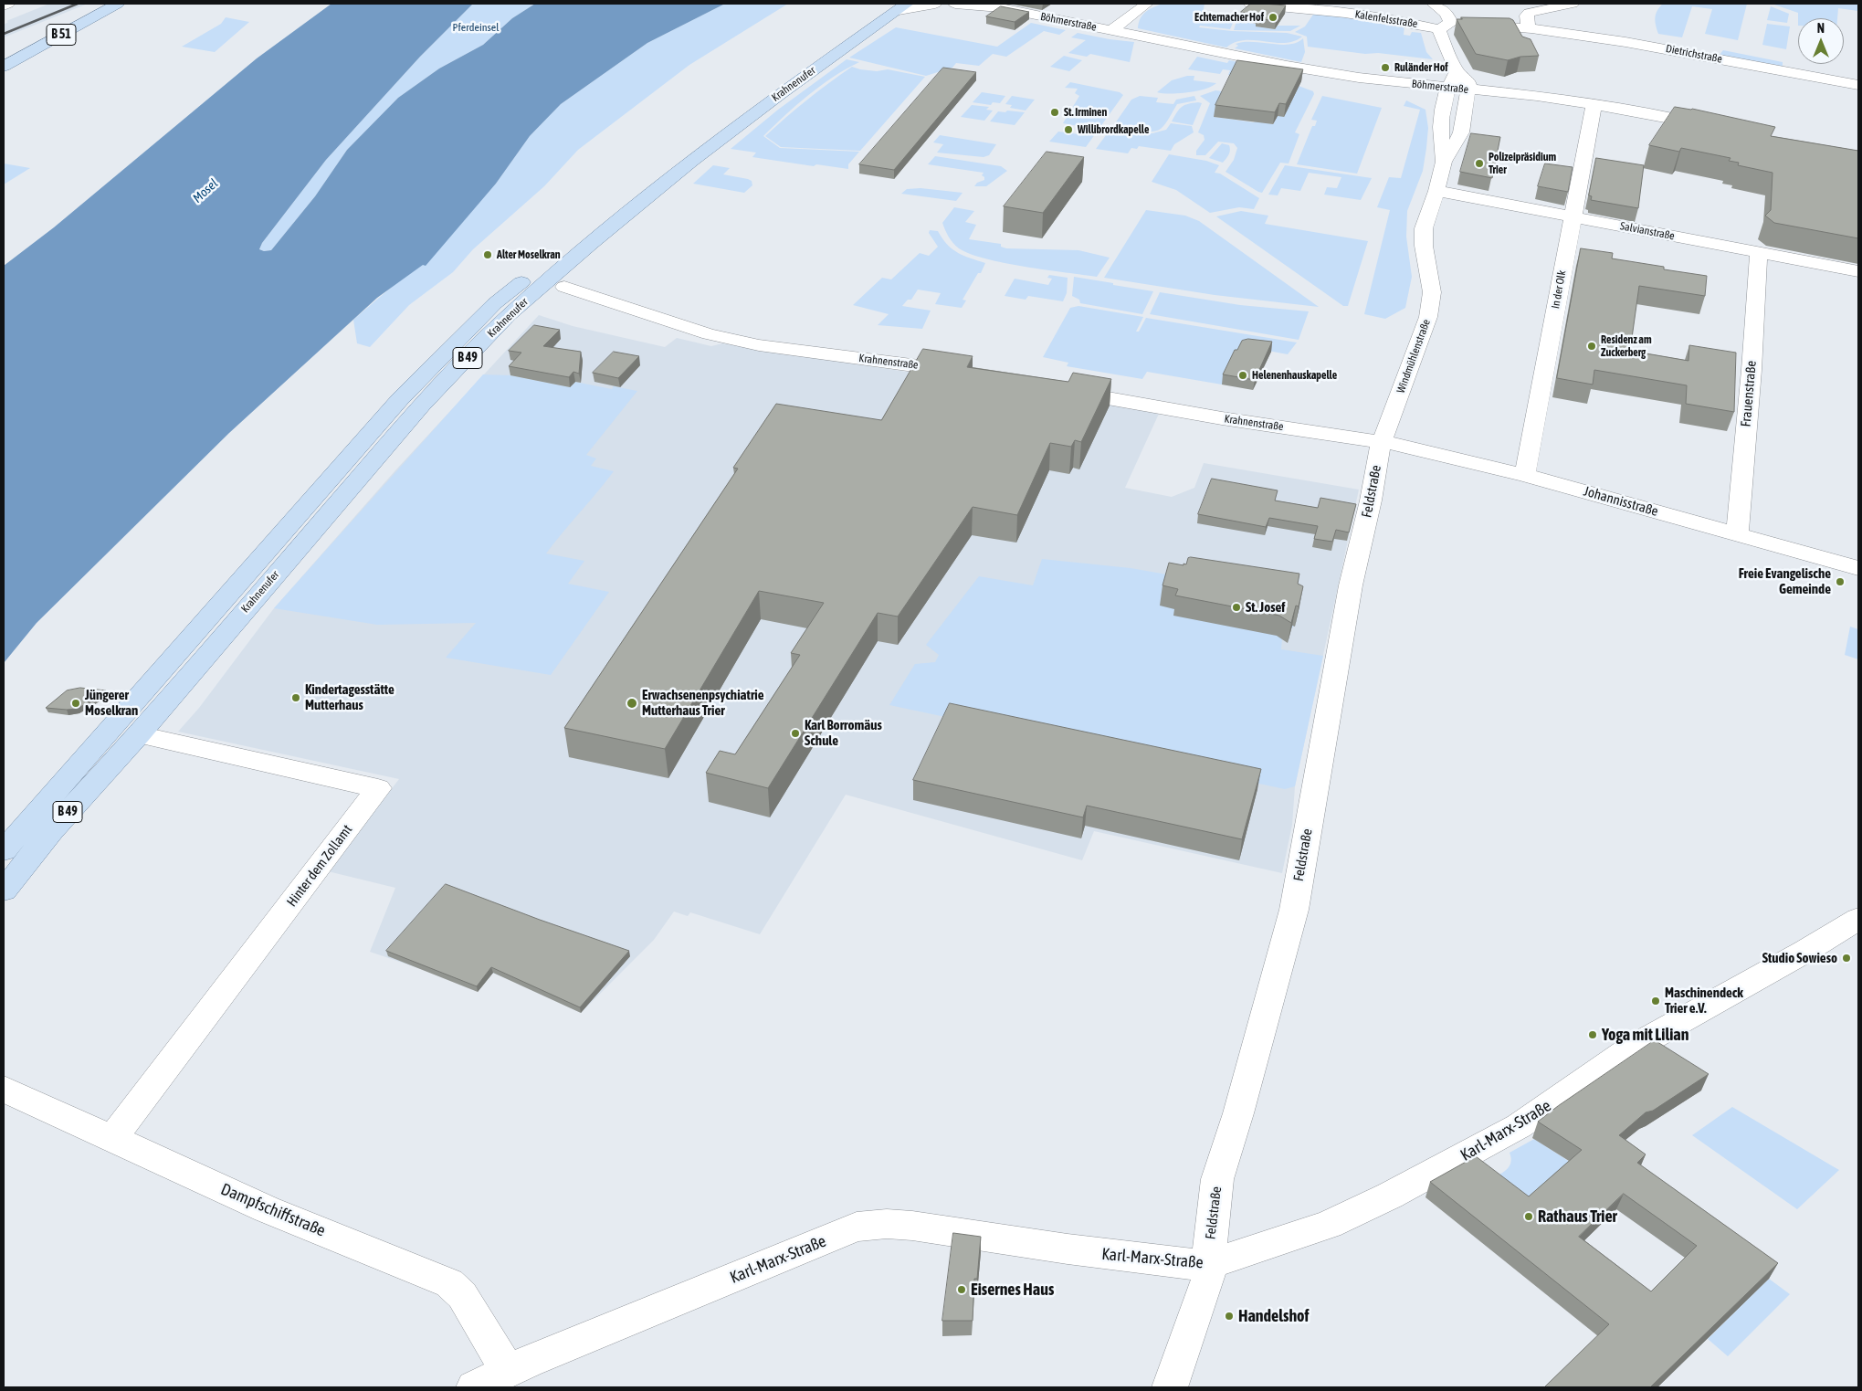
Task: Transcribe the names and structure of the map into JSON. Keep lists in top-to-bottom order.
{
  "streets": {
    "main road": ["B 51", "Krahnenufer", "B 49"],
    "street": [
      "Kalenfelsstraße",
      "Böhmerstraße",
      "Dietrichstraße",
      "Salvianstraße",
      "In der Olk",
      "Windmühlenstraße",
      "Krahnenstraße",
      "Frauenstraße",
      "Feldstraße",
      "Johannisstraße",
      "Hinter dem Zollamt",
      "Karl-Marx-Straße",
      "Dampfschiffstraße"
    ]
  },
  "crossings": [
    ["Kalenfelsstraße", "Dietrichstraße"],
    ["Böhmerstraße", "In der Olk"],
    ["Böhmerstraße", "Windmühlenstraße"],
    ["Krahnenufer", "Hinter dem Zollamt"],
    ["Salvianstraße", "In der Olk"],
    ["Salvianstraße", "Windmühlenstraße"],
    ["Salvianstraße", "Frauenstraße"],
    ["In der Olk", "Johannisstraße"],
    ["Windmühlenstraße", "Krahnenstraße"],
    ["Windmühlenstraße", "Feldstraße"],
    ["Windmühlenstraße", "Johannisstraße"],
    ["Krahnenstraße", "Feldstraße"],
    ["Krahnenstraße", "Johannisstraße"],
    ["Frauenstraße", "Johannisstraße"],
    ["Feldstraße", "Johannisstraße"],
    ["Feldstraße", "Karl-Marx-Straße"],
    ["Hinter dem Zollamt", "Dampfschiffstraße"],
    ["Karl-Marx-Straße", "Dampfschiffstraße"]
  ],
  "water": ["Mosel"],
  "parks": ["Pferdeinsel"],
  "places": [
    "Echternacher Hof",
    "Ruländer Hof",
    "St. Irminen",
    "Willibrordkapelle",
    "Polizeipräsidium Trier",
    "Alter Moselkran",
    "Residenz am Zuckerberg",
    "Helenenhauskapelle",
    "Freie Evangelische Gemeinde",
    "St. Josef",
    "Kindertagesstätte Mutterhaus",
    "Jüngerer Moselkran",
    "Erwachsenenpsychiatrie Mutterhaus Trier",
    "Karl Borromäus Schule",
    "Studio Sowieso",
    "Maschinendeck Trier e.V.",
    "Yoga mit Lilian",
    "Rathaus Trier",
    "Eisernes Haus",
    "Handelshof"
  ],
  "north": "top"
}
